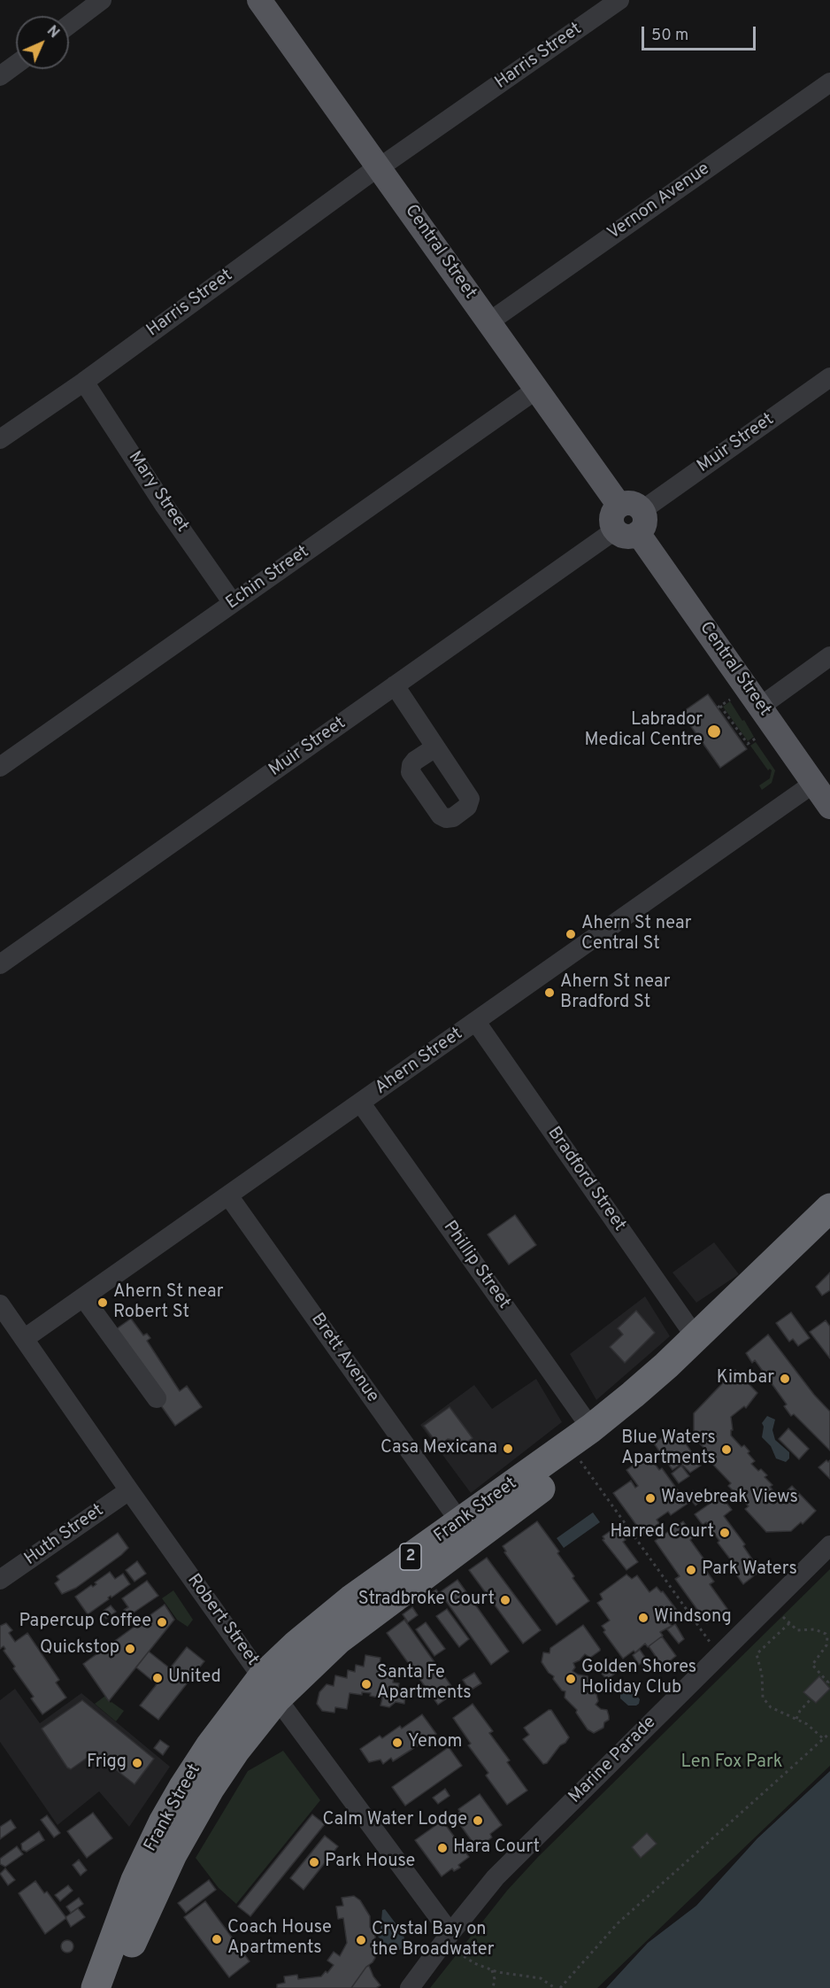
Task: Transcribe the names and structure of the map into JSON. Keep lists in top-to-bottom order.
{
  "streets": {
    "highway": ["Frank Street", "2"],
    "main road": ["Central Street"],
    "street": [
      "Harris Street",
      "Vernon Avenue",
      "Muir Street",
      "Mary Street",
      "Echin Street",
      "Ahern Street",
      "Bradford Street",
      "Phillip Street",
      "Brett Avenue",
      "Huth Street",
      "Robert Street",
      "Marine Parade"
    ]
  },
  "crossings": [
    ["Harris Street", "Central Street"],
    ["Harris Street", "Mary Street"],
    ["Vernon Avenue", "Central Street"],
    ["Central Street", "Muir Street"],
    ["Central Street", "Echin Street"],
    ["Central Street", "Ahern Street"],
    ["Mary Street", "Echin Street"],
    ["Ahern Street", "Bradford Street"],
    ["Ahern Street", "Phillip Street"],
    ["Ahern Street", "Brett Avenue"],
    ["Ahern Street", "Robert Street"],
    ["Bradford Street", "Frank Street"],
    ["Phillip Street", "Frank Street"],
    ["Brett Avenue", "Frank Street"],
    ["Frank Street", "Robert Street"],
    ["Huth Street", "Robert Street"],
    ["Robert Street", "Marine Parade"]
  ],
  "parks": ["Len Fox Park"],
  "places": [
    "Labrador Medical Centre",
    "Ahern St near Central St",
    "Ahern St near Bradford St",
    "Ahern St near Robert St",
    "Kimbar",
    "Casa Mexicana",
    "Blue Waters Apartments",
    "Wavebreak Views",
    "Harred Court",
    "Park Waters",
    "Stradbroke Court",
    "Windsong",
    "Papercup Coffee",
    "Quickstop",
    "United",
    "Golden Shores Holiday Club",
    "Santa Fe Apartments",
    "Yenom",
    "Frigg",
    "Calm Water Lodge",
    "Hara Court",
    "Park House",
    "Coach House Apartments",
    "Crystal Bay on the Broadwater"
  ],
  "scale_bar": "50 m",
  "north": "top right"
}
